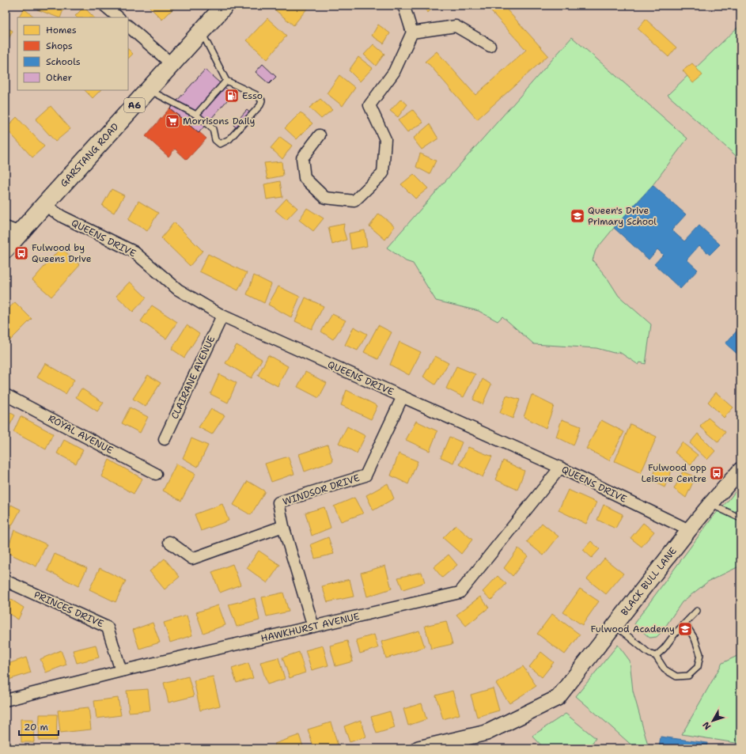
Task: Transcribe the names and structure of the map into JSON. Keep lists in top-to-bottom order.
{
  "streets": {
    "highway": ["A6", "GARSTANG ROAD"],
    "street": [
      "QUEENS DRIVE",
      "CLAIRANE AVENUE",
      "ROYAL AVENUE",
      "WINDSOR DRIVE",
      "BLACK BULL LANE",
      "PRINCES DRIVE",
      "HAWKHURST AVENUE"
    ]
  },
  "crossings": [
    ["GARSTANG ROAD", "QUEENS DRIVE"],
    ["QUEENS DRIVE", "CLAIRANE AVENUE"],
    ["QUEENS DRIVE", "WINDSOR DRIVE"],
    ["QUEENS DRIVE", "BLACK BULL LANE"],
    ["QUEENS DRIVE", "HAWKHURST AVENUE"],
    ["WINDSOR DRIVE", "HAWKHURST AVENUE"],
    ["PRINCES DRIVE", "HAWKHURST AVENUE"]
  ],
  "places": {
    "fuel station": ["Esso"],
    "supermarket": ["Morrisons Daily"],
    "school or university": ["Queen's Drive Primary School", "Fulwood Academy"],
    "bus stop": ["Fulwood by Queens Drive", "Fulwood opp Leisure Centre"]
  },
  "legend": [
    "Homes",
    "Shops",
    "Schools",
    "Other"
  ],
  "scale_bar": "20 m",
  "north": "bottom left"
}
